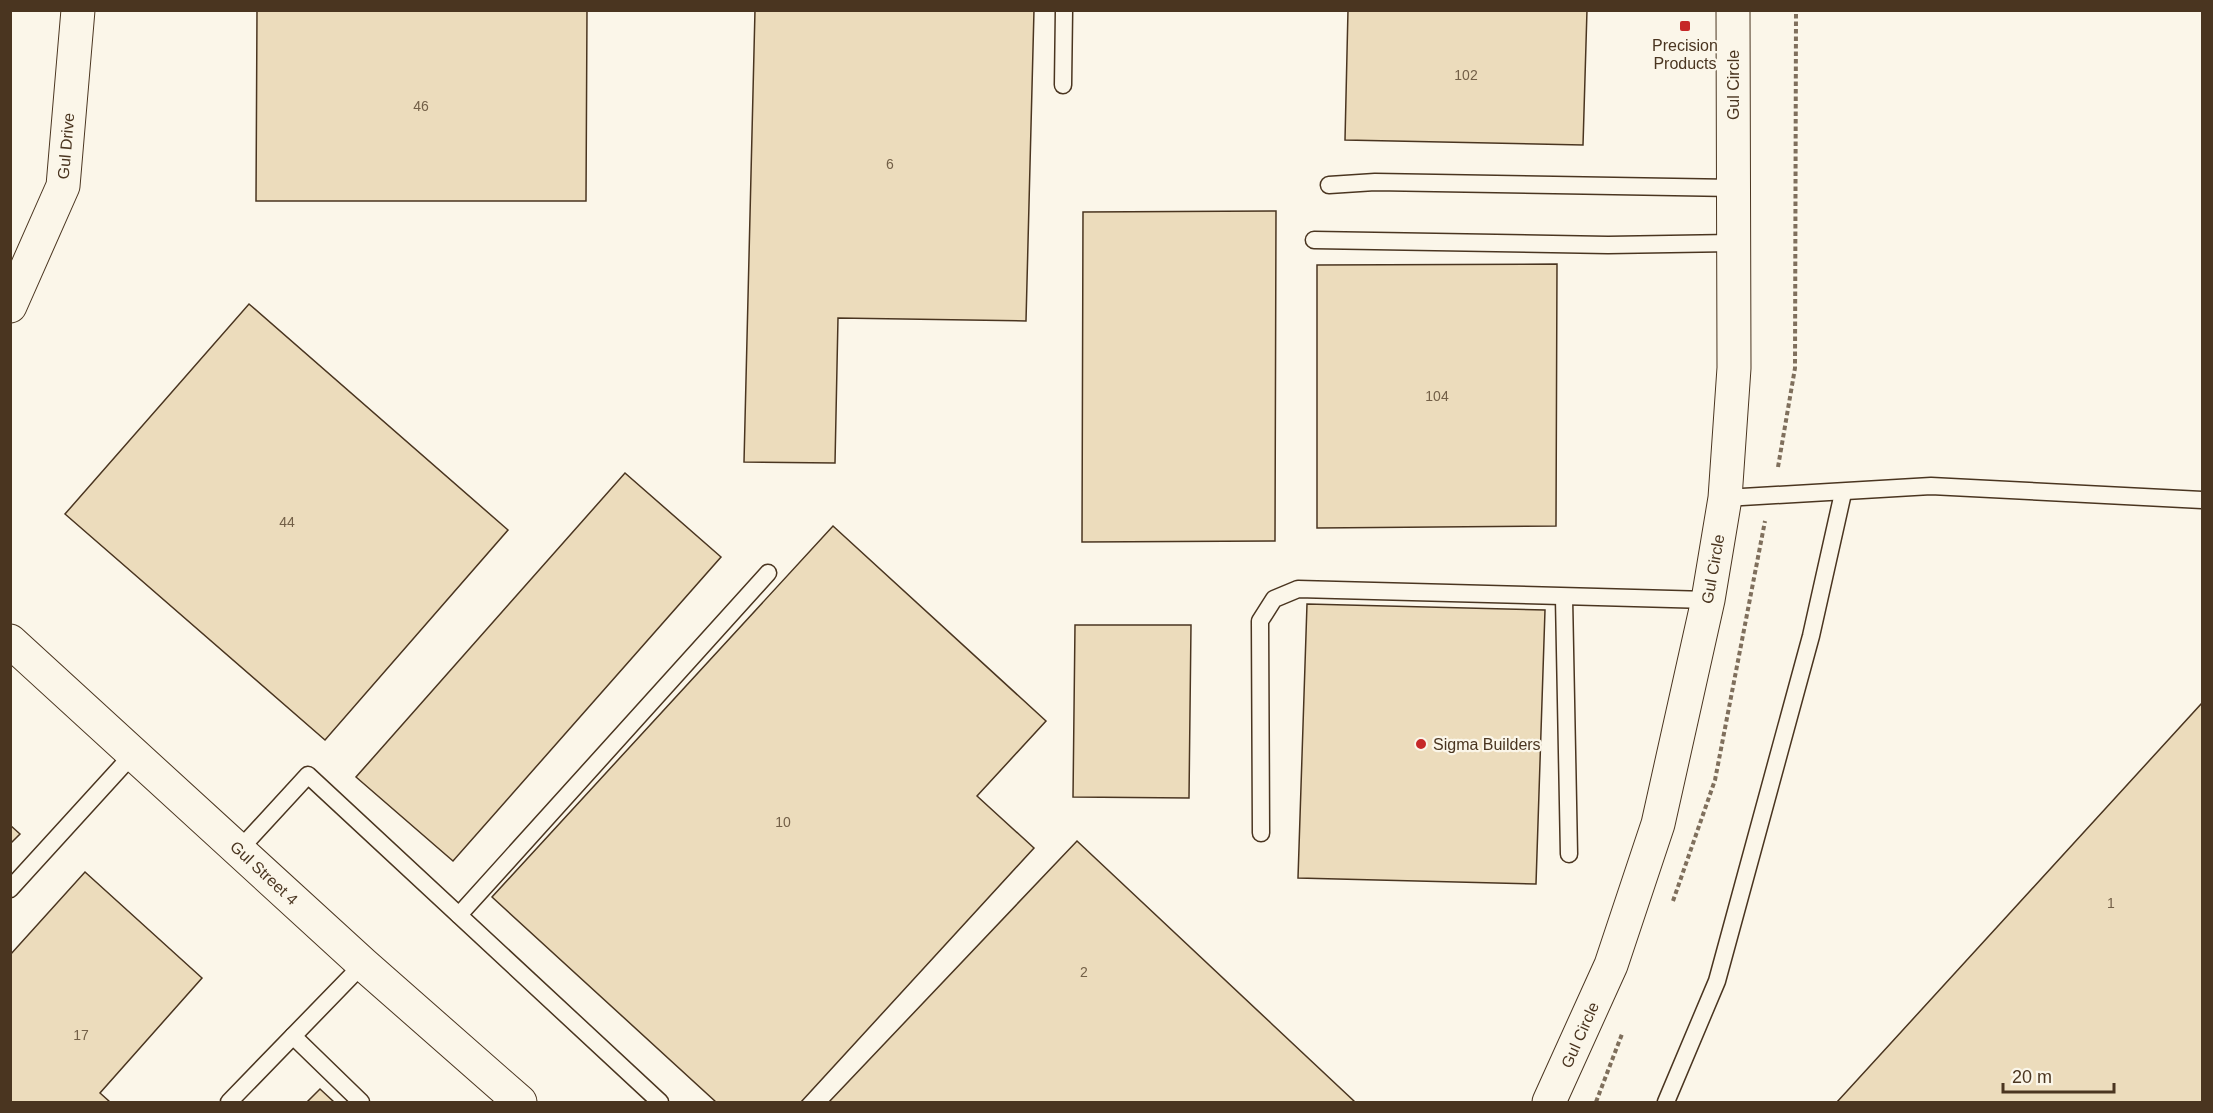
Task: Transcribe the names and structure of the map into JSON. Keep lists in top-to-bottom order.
{
  "streets": {
    "street": ["Gul Circle", "Gul Drive", "Gul Street 4"]
  },
  "places": {
    "transit": ["Precision Products"],
    "other": ["Sigma Builders"]
  },
  "house_numbers": [
    "102",
    "46",
    "6",
    "104",
    "44",
    "10",
    "1",
    "2",
    "17"
  ],
  "scale_bar": "20 m"
}
